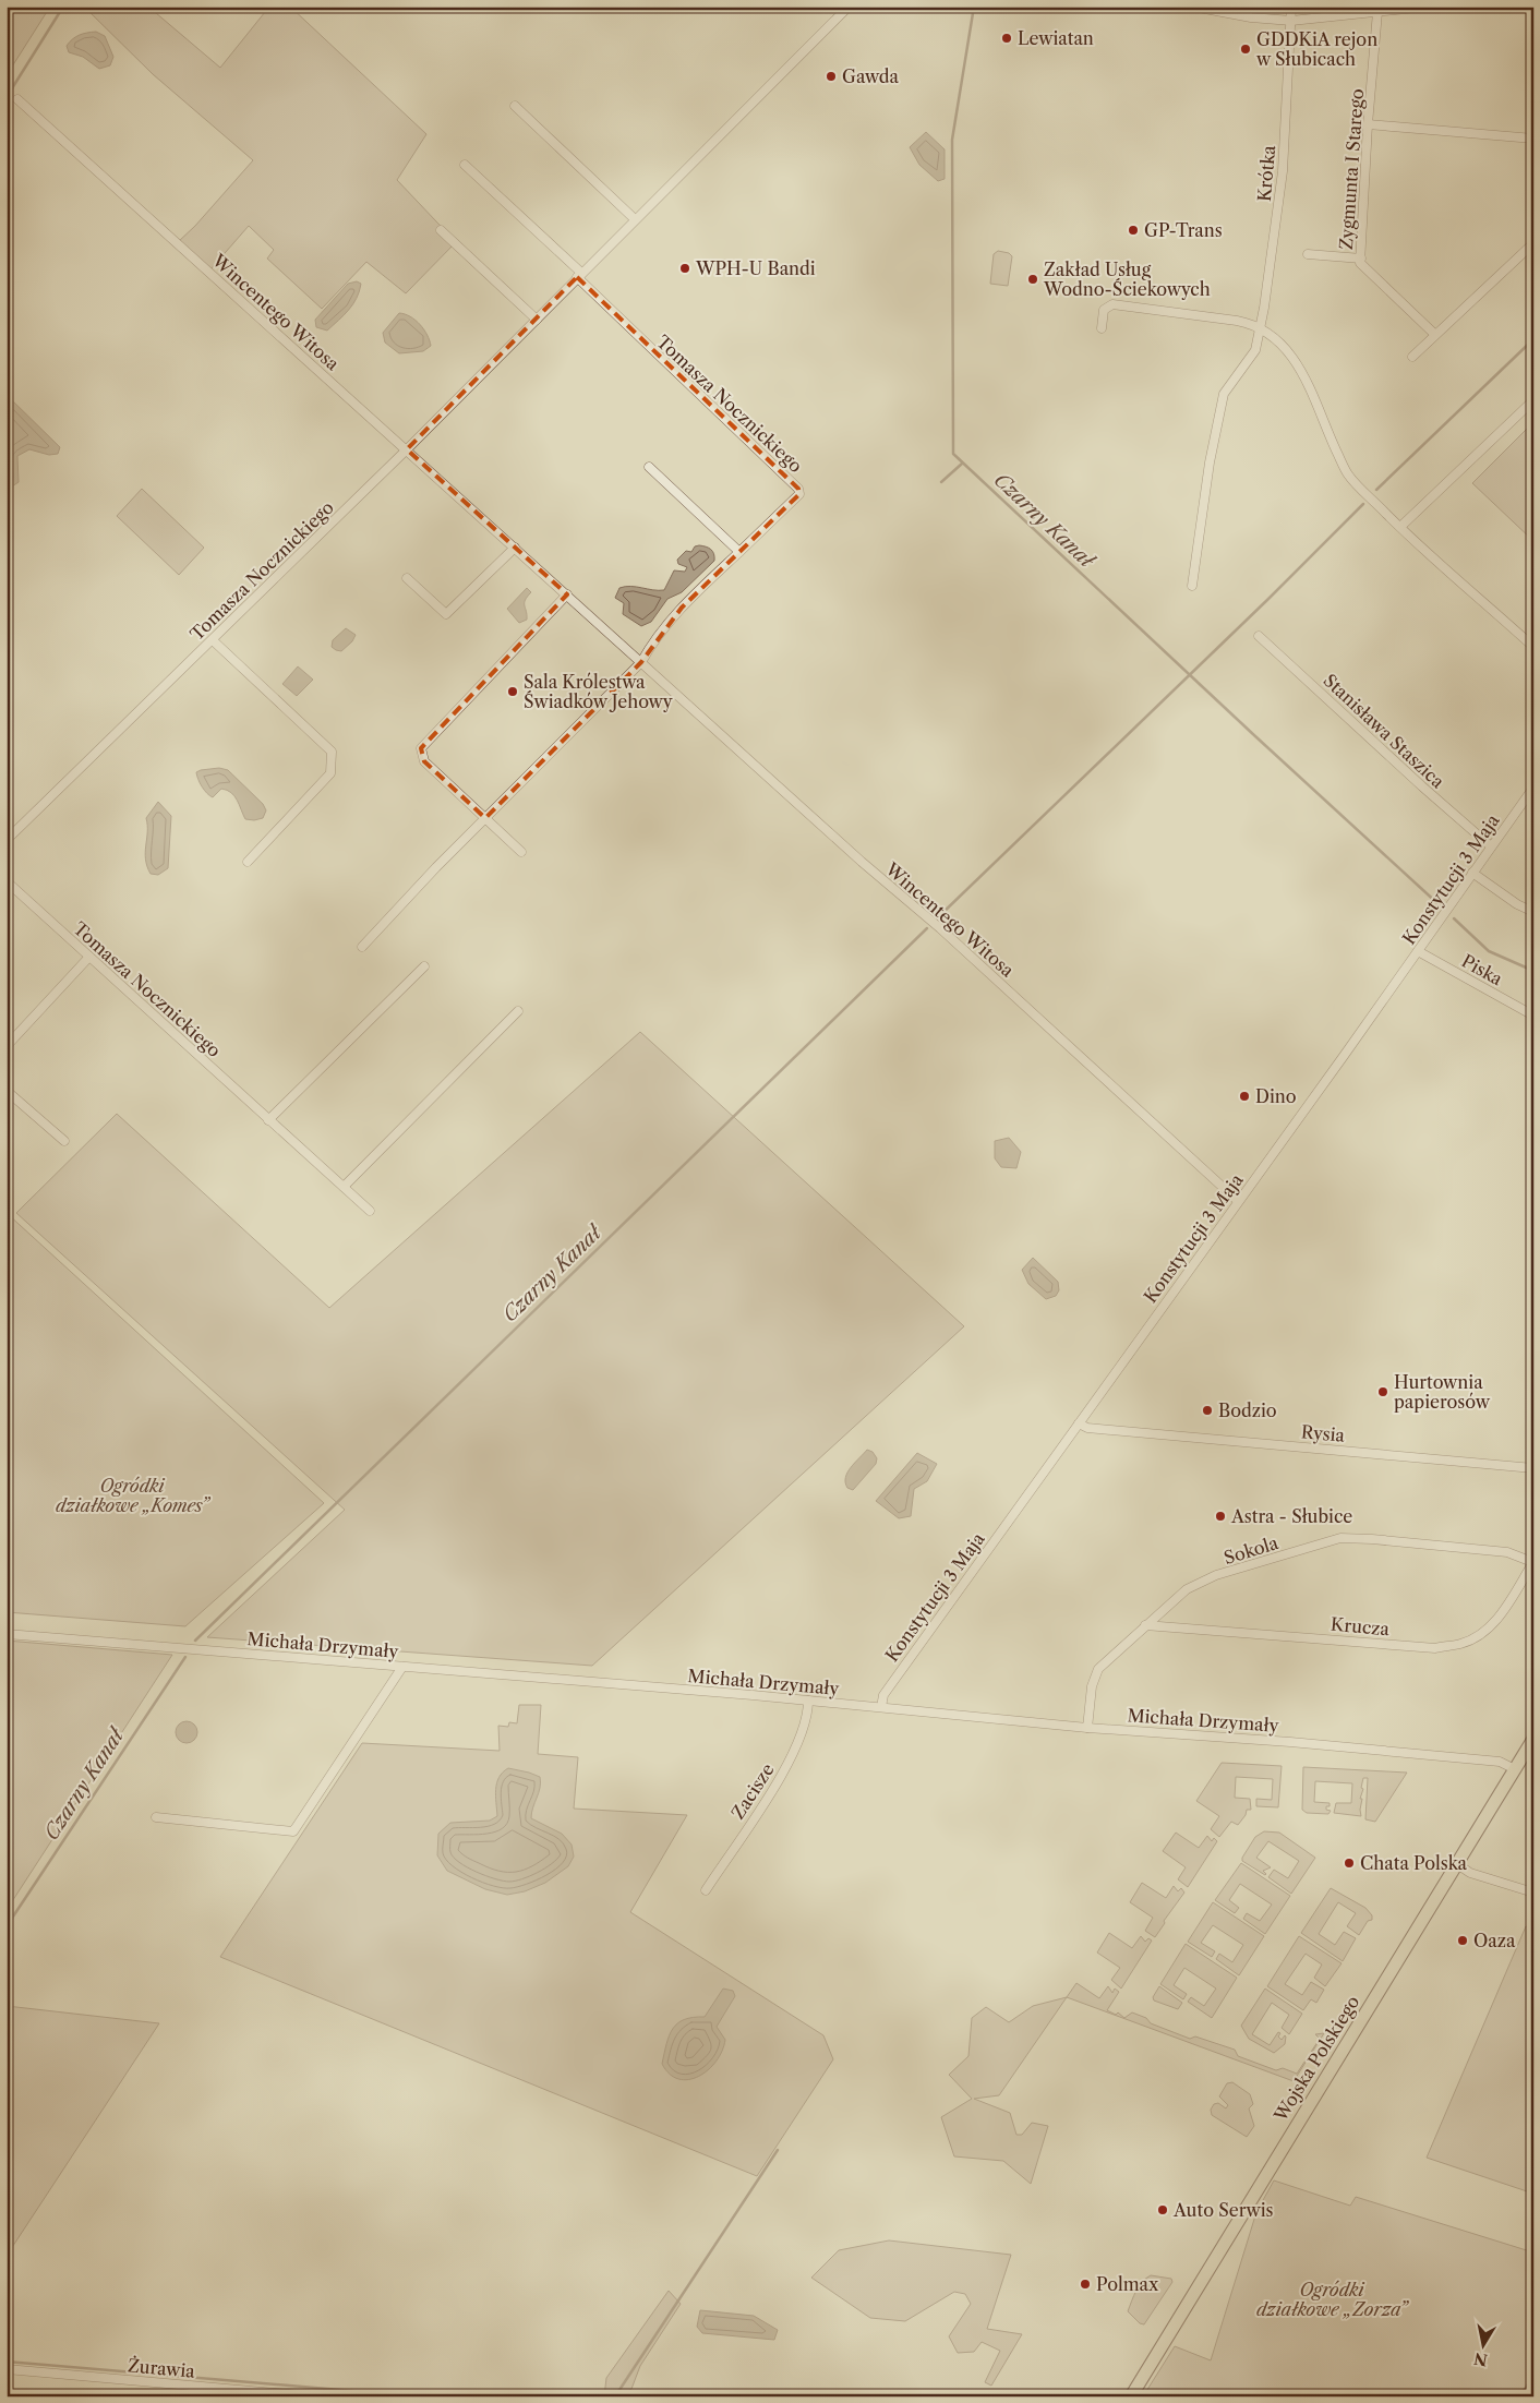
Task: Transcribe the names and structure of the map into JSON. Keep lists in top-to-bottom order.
{
  "streets": {
    "main road": ["Wojska Polskiego"],
    "street": [
      "Zygmunta I Starego",
      "Krótka",
      "Wincentego Witosa",
      "Tomasza Nocznickiego",
      "Stanisława Staszica",
      "Konstytucji 3 Maja",
      "Piska",
      "Rysia",
      "Sokola",
      "Krucza",
      "Michała Drzymały",
      "Zacisze",
      "Żurawia"
    ]
  },
  "crossings": [
    ["Wincentego Witosa", "Tomasza Nocznickiego"],
    ["Wincentego Witosa", "Konstytucji 3 Maja"],
    ["Stanisława Staszica", "Konstytucji 3 Maja"],
    ["Konstytucji 3 Maja", "Piska"],
    ["Konstytucji 3 Maja", "Rysia"],
    ["Konstytucji 3 Maja", "Michała Drzymały"],
    ["Sokola", "Krucza"],
    ["Sokola", "Michała Drzymały"],
    ["Michała Drzymały", "Zacisze"],
    ["Michała Drzymały", "Wojska Polskiego"]
  ],
  "water": ["Czarny Kanał"],
  "parks": ["Ogródki działkowe „Komes”", "Ogródki działkowe „Zorza”"],
  "places": [
    "Lewiatan",
    "GDDKiA rejon w Słubicach",
    "Gawda",
    "GP-Trans",
    "WPH-U Bandi",
    "Zakład Usług Wodno-Ściekowych",
    "Sala Królestwa Świadków Jehowy",
    "Dino",
    "Hurtownia papierosów",
    "Bodzio",
    "Astra - Słubice",
    "Chata Polska",
    "Oaza",
    "Auto Serwis",
    "Polmax"
  ],
  "north": "bottom"
}
